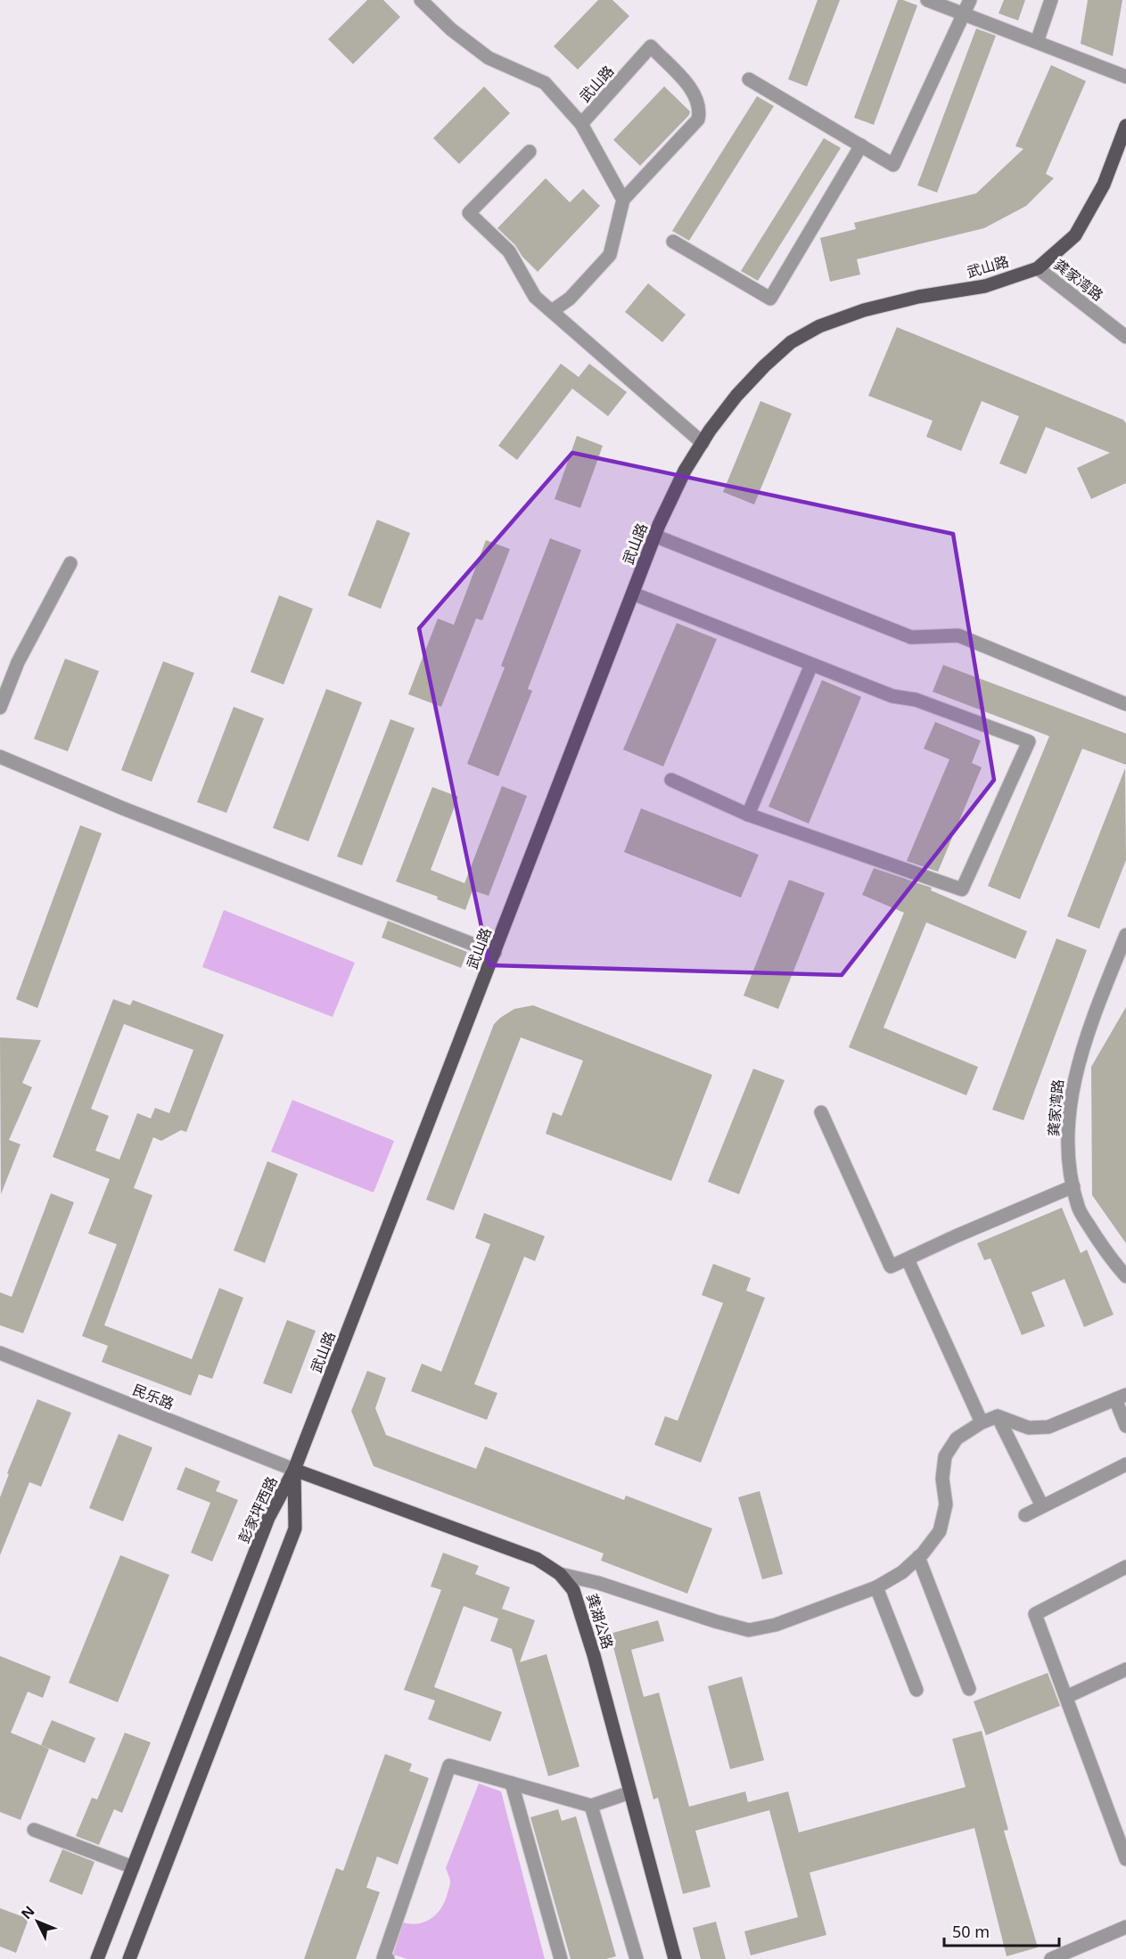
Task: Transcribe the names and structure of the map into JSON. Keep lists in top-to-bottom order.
{
  "streets": {
    "main road": ["武山路", "彭家坪西路", "龚湖公路"],
    "street": ["龚家湾路", "民乐路"]
  },
  "crossings": [
    ["武山路", "龚家湾路"],
    ["武山路", "民乐路"],
    ["武山路", "彭家坪西路"],
    ["武山路", "龚湖公路"],
    ["民乐路", "彭家坪西路"],
    ["民乐路", "龚湖公路"],
    ["彭家坪西路", "龚湖公路"]
  ],
  "scale_bar": "50 m",
  "north": "top left"
}
